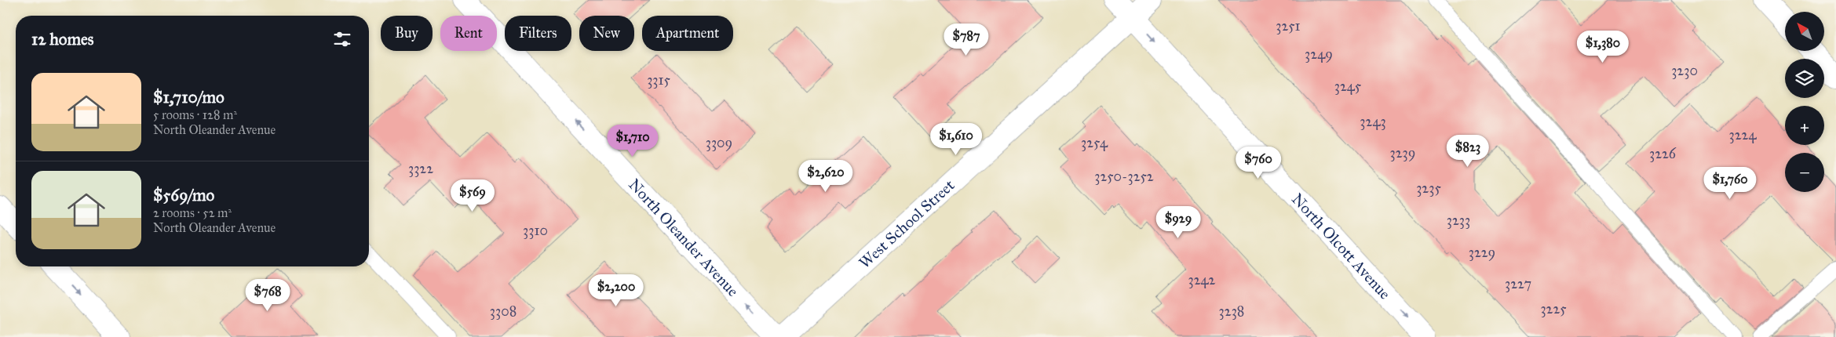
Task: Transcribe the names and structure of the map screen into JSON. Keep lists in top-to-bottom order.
{
  "streets": {
    "street": ["West School Street", "North Oleander Avenue", "North Olcott Avenue"]
  },
  "crossings": [
    ["West School Street", "North Olcott Avenue"]
  ],
  "one_way": ["North Oleander Avenue", "North Olcott Avenue"],
  "house_numbers": [
    "3251",
    "3249",
    "3230",
    "3315",
    "3245",
    "3243",
    "3224",
    "3309",
    "3254",
    "3239",
    "3226",
    "3322",
    "3250-3252",
    "3235",
    "3233",
    "3310",
    "3229",
    "3242",
    "3227",
    "3225",
    "3308",
    "3238"
  ],
  "north": "top left",
  "page": {
    "map_buttons": ["+", "−"],
    "chip": [
      "Buy",
      "Rent",
      "Filters",
      "New",
      "Apartment"
    ],
    "heading": "12 homes",
    "price": [
      "$787",
      "$1,380",
      "$1,610",
      "$1,710",
      "$823",
      "$760",
      "$2,620",
      "$1,760",
      "$569",
      "$929",
      "$2,200",
      "$768"
    ],
    "list": [
      {
        "name": "$1,710/mo",
        "note": "5 rooms · 128 m² · North Oleander Avenue"
      },
      {
        "name": "$569/mo",
        "note": "2 rooms · 52 m² · North Oleander Avenue"
      }
    ]
  }
}
